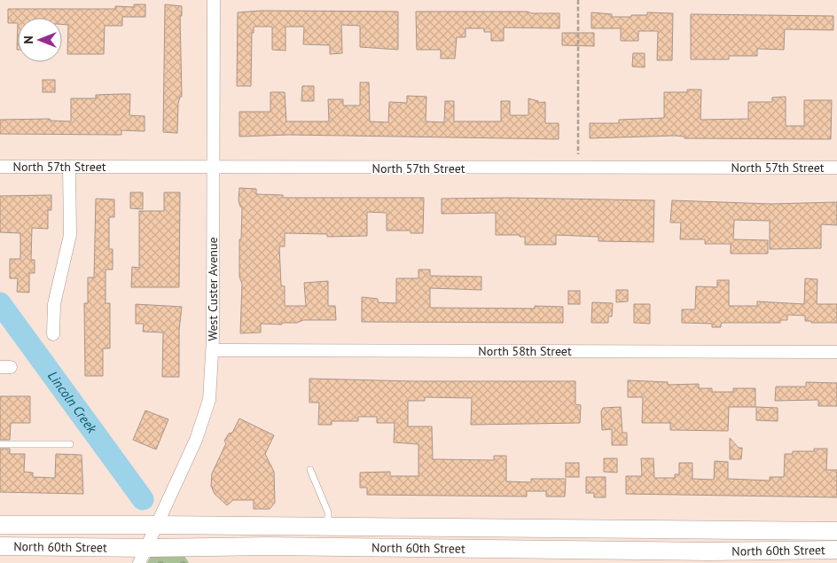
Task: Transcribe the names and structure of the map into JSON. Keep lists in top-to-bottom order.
{
  "streets": {
    "main road": ["North 60th Street"],
    "street": ["North 57th Street", "West Custer Avenue", "North 58th Street"]
  },
  "crossings": [
    ["North 57th Street", "West Custer Avenue"],
    ["West Custer Avenue", "North 58th Street"],
    ["West Custer Avenue", "North 60th Street"]
  ],
  "water": ["Lincoln Creek"],
  "north": "left"
}
